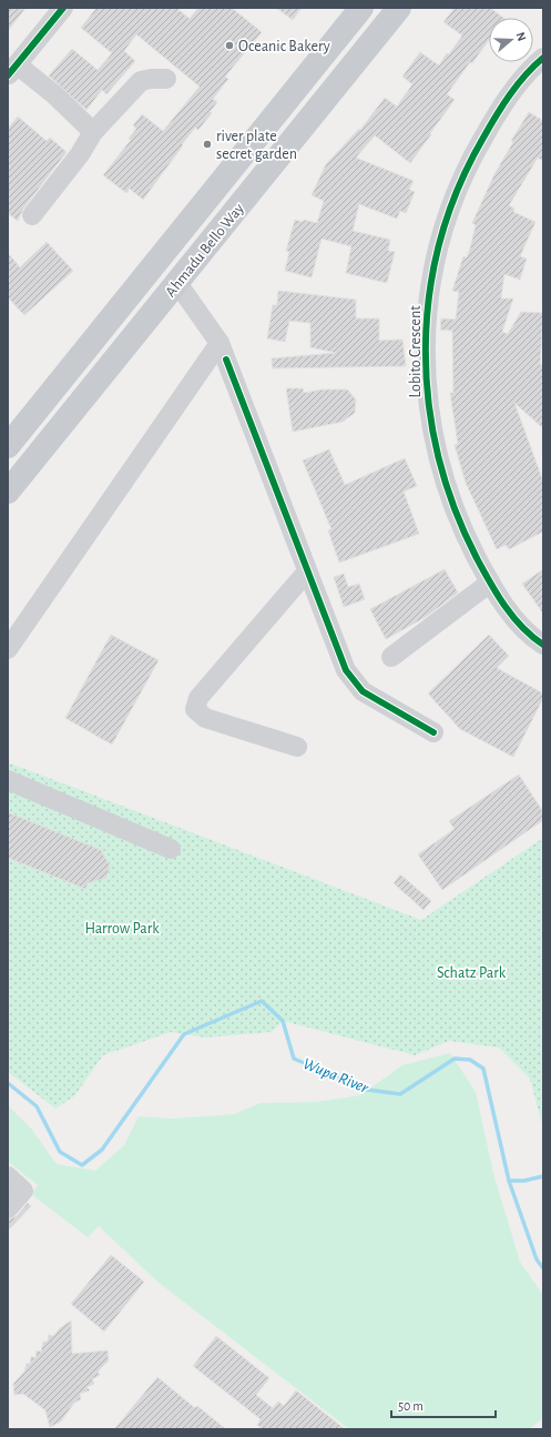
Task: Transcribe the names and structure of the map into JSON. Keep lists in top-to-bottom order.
{
  "streets": {
    "main road": ["Ahmadu Bello Way"],
    "street": ["Lobito Crescent"]
  },
  "water": ["Wupa River"],
  "parks": ["Harrow Park", "Schatz Park"],
  "places": ["Oceanic Bakery", "river plate secret garden"],
  "scale_bar": "50 m",
  "north": "right"
}
